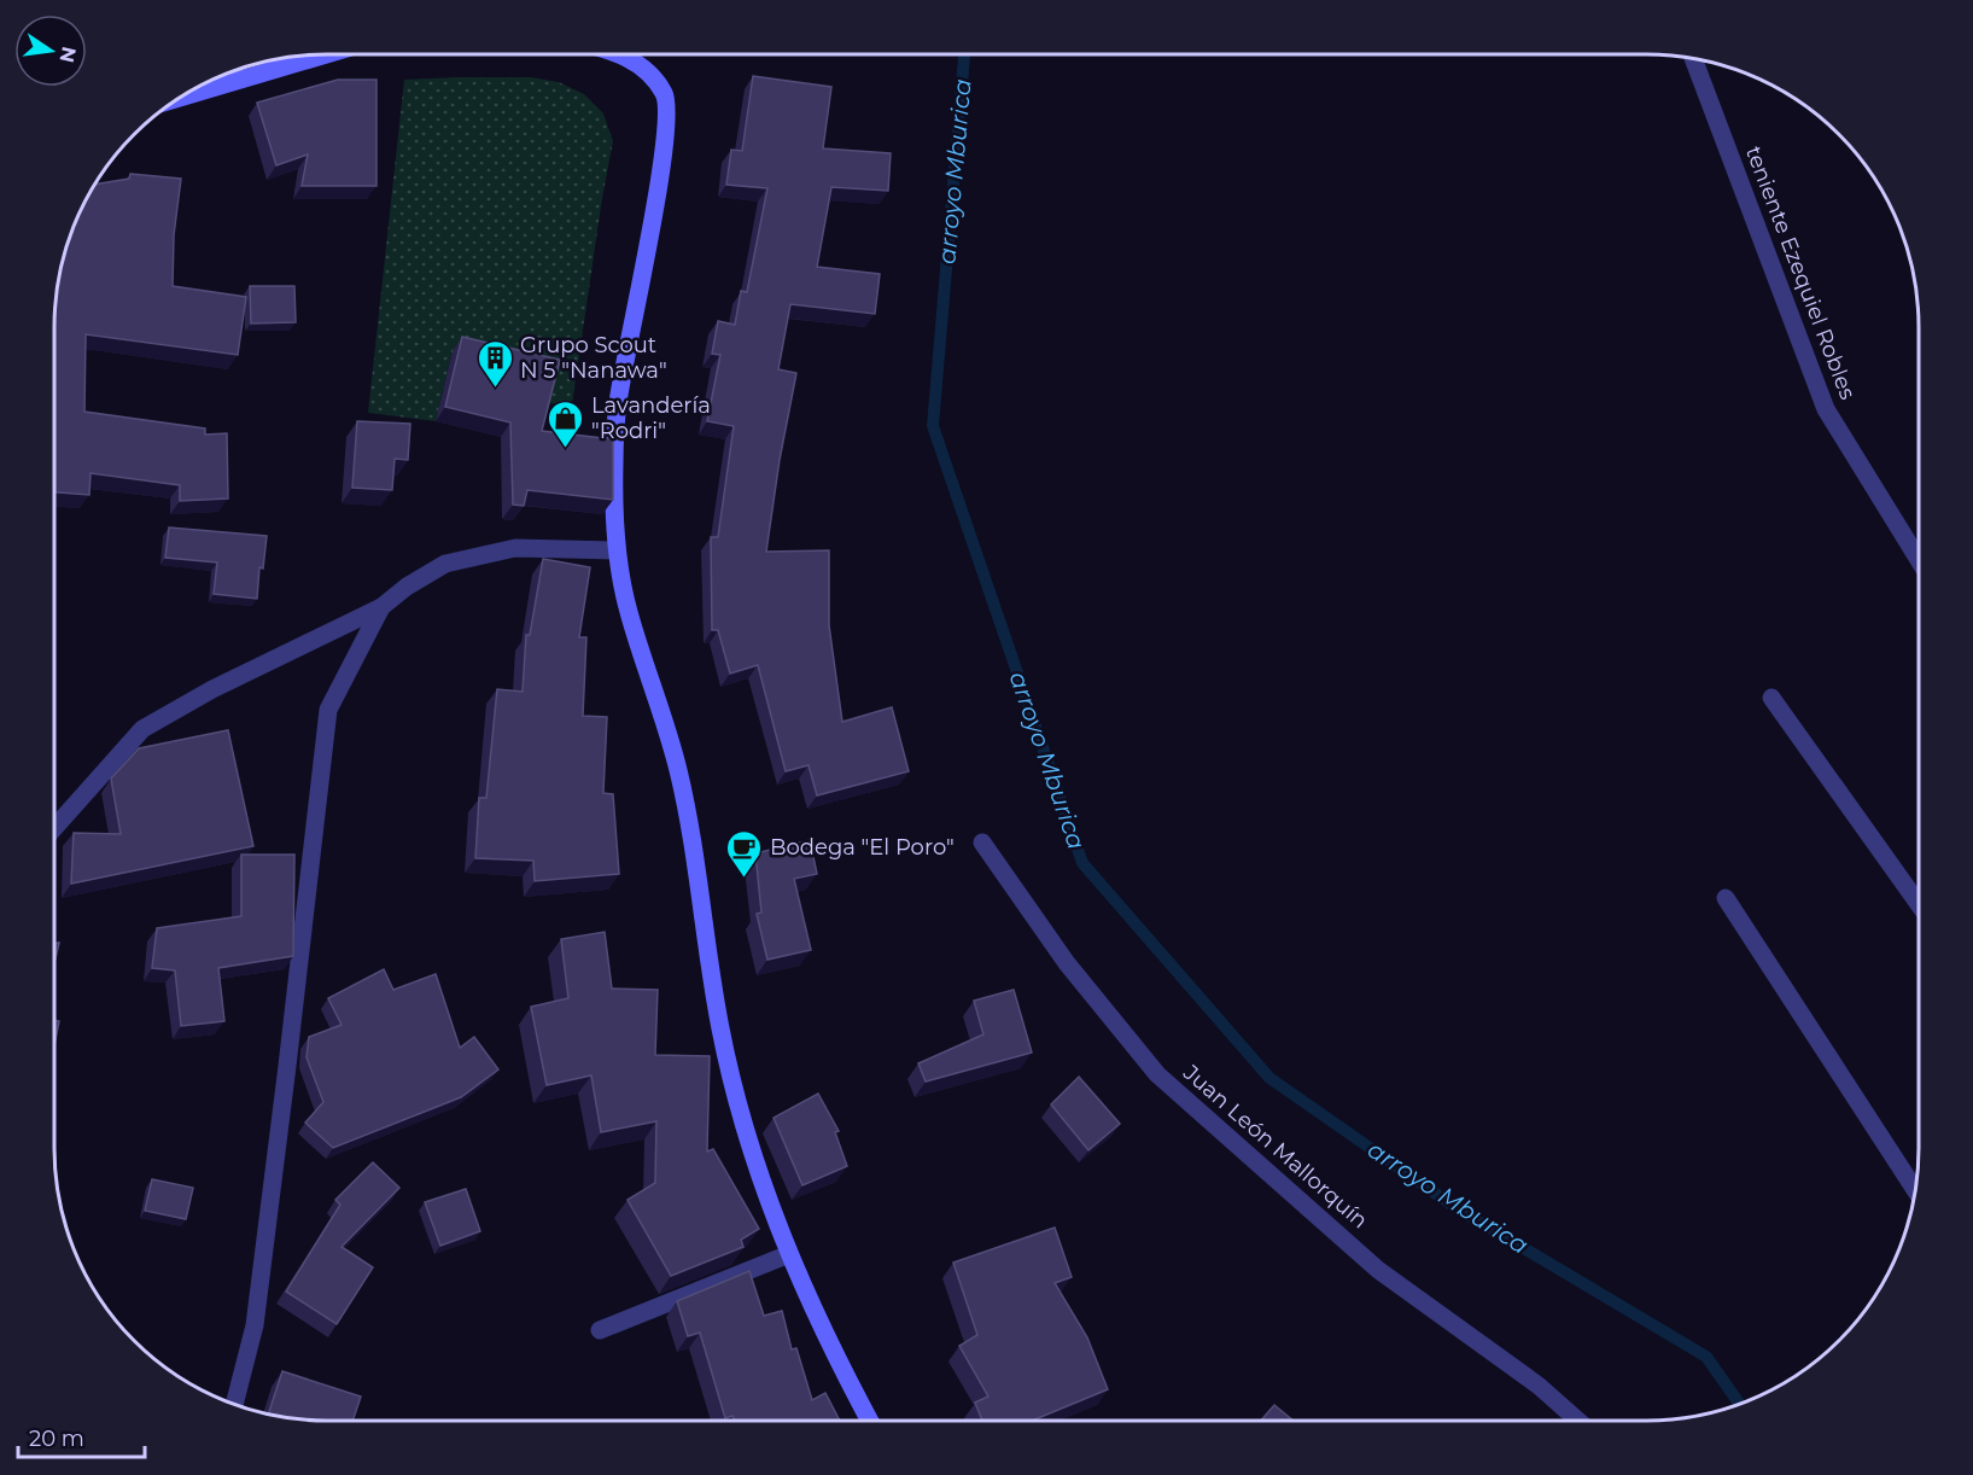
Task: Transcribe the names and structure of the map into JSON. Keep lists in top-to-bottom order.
{
  "streets": {
    "street": ["teniente Ezequiel Robles", "Juan León Mallorquín"]
  },
  "water": ["arroyo Mburica"],
  "places": {
    "building": ["Grupo Scout N 5 \"Nanawa\""],
    "shop": ["Lavandería \"Rodri\""],
    "cafe": ["Bodega \"El Poro\""]
  },
  "scale_bar": "20 m",
  "north": "right"
}
